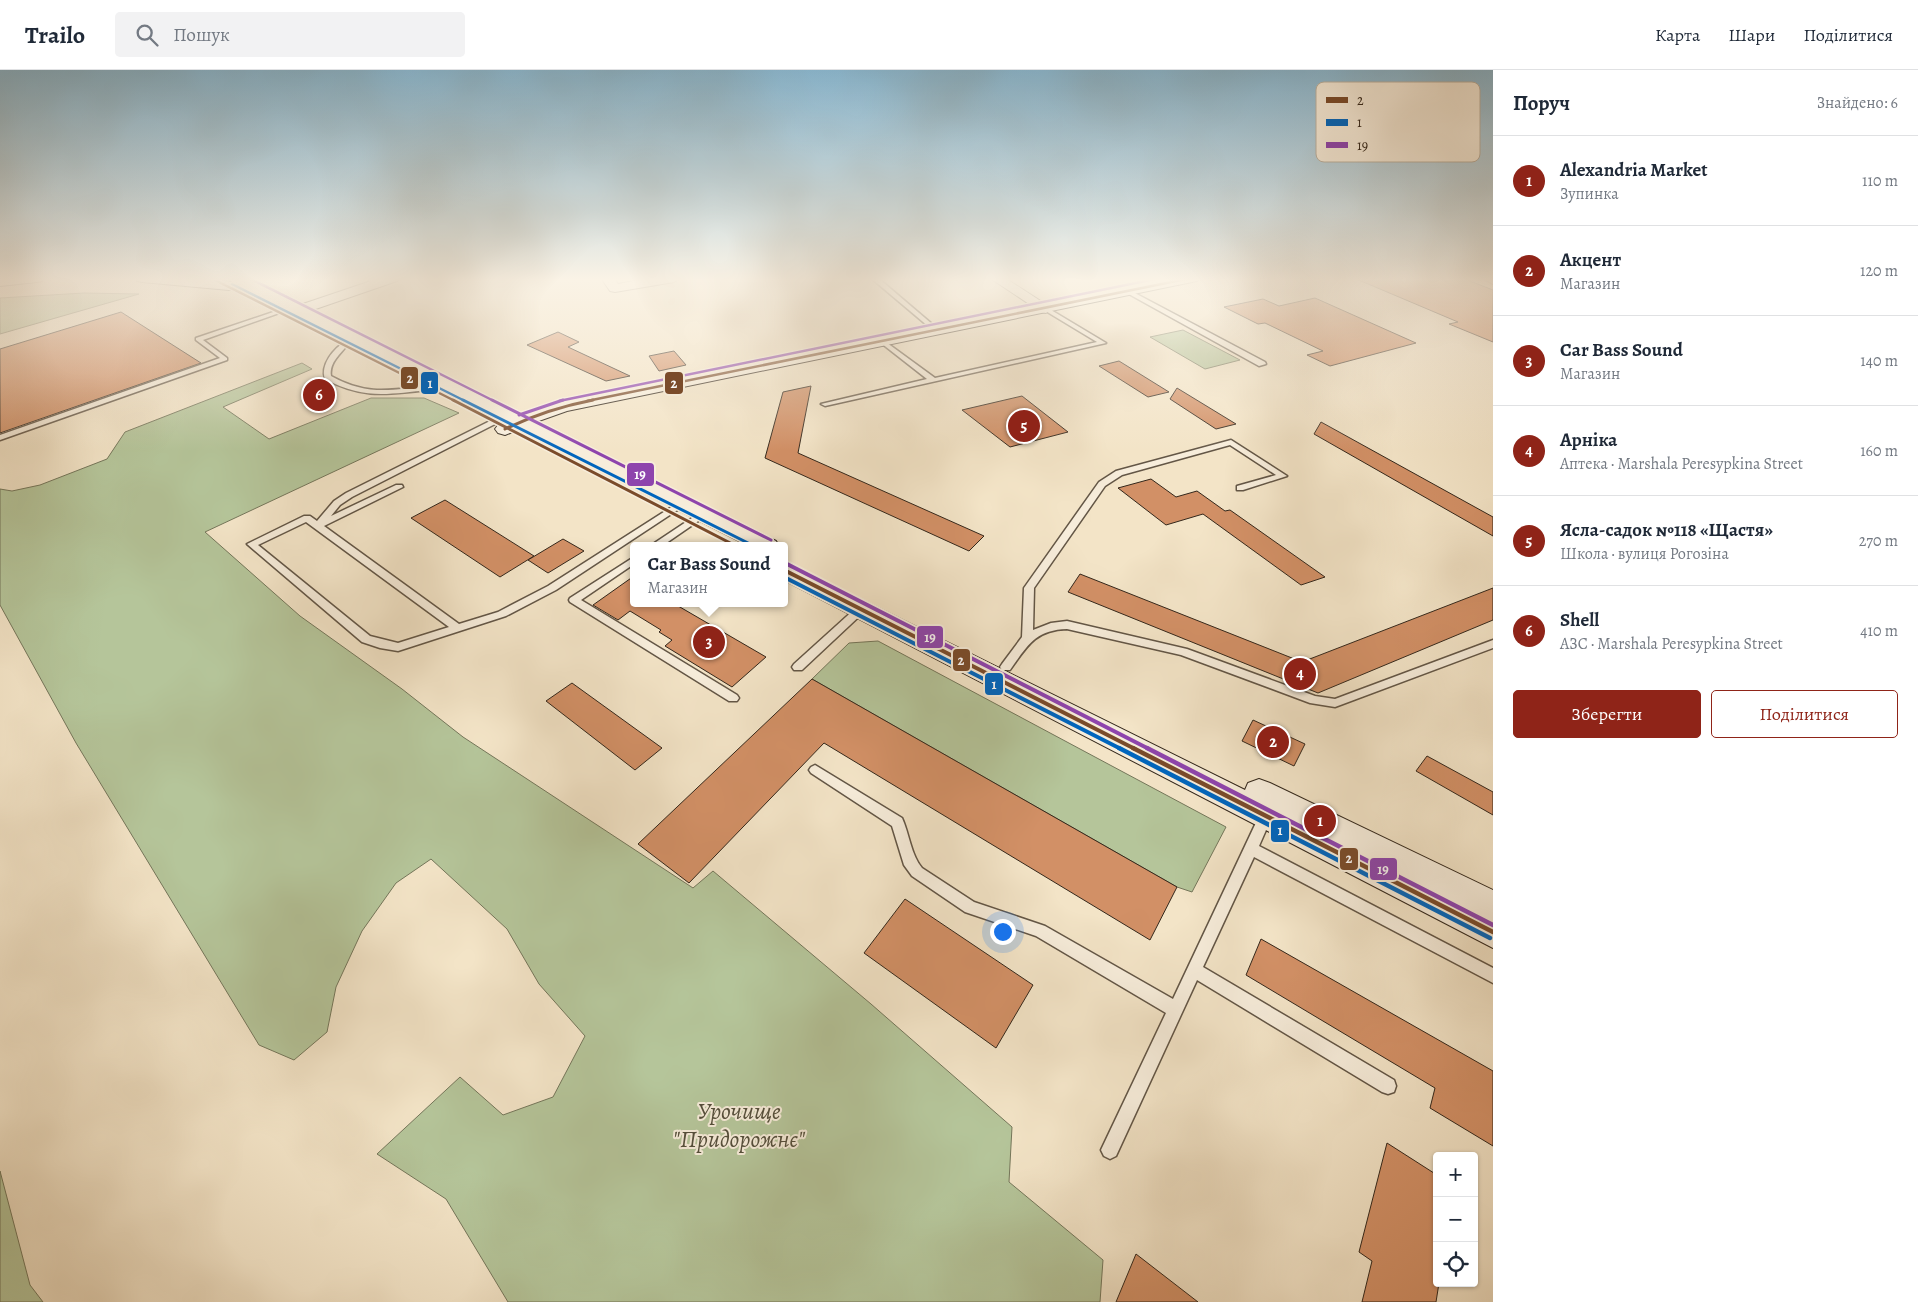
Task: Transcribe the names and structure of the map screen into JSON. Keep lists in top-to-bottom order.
{
  "parks": ["Урочище \"Придорожнє\""],
  "lines": ["transit line 2", "transit line 1", "transit line 19"],
  "legend": ["2", "1", "19"],
  "page": {
    "header": "Trailo",
    "search": "Пошук",
    "nav": ["Карта", "Шари", "Поділитися"],
    "heading": ["Поруч", "Знайдено: 6"],
    "list": [
      {
        "mark": "1",
        "name": "Alexandria Market",
        "note": "Зупинка",
        "value": "110 m"
      },
      {
        "mark": "2",
        "name": "Акцент",
        "note": "Магазин",
        "value": "120 m"
      },
      {
        "mark": "3",
        "name": "Car Bass Sound",
        "note": "Магазин",
        "value": "140 m"
      },
      {
        "mark": "4",
        "name": "Арніка",
        "note": "Аптека · Marshala Peresypkina Street",
        "value": "160 m"
      },
      {
        "mark": "5",
        "name": "Ясла-садок №118 «Щастя»",
        "note": "Школа · вулиця Рогозіна",
        "value": "270 m"
      },
      {
        "mark": "6",
        "name": "Shell",
        "note": "АЗС · Marshala Peresypkina Street",
        "value": "410 m"
      }
    ],
    "pins": [
      "6",
      "5",
      "3",
      "4",
      "2",
      "1"
    ],
    "popup": ["Car Bass Sound", "Магазин"],
    "buttons": ["Зберегти", "Поділитися"],
    "map_buttons": ["+", "−"]
  }
}
